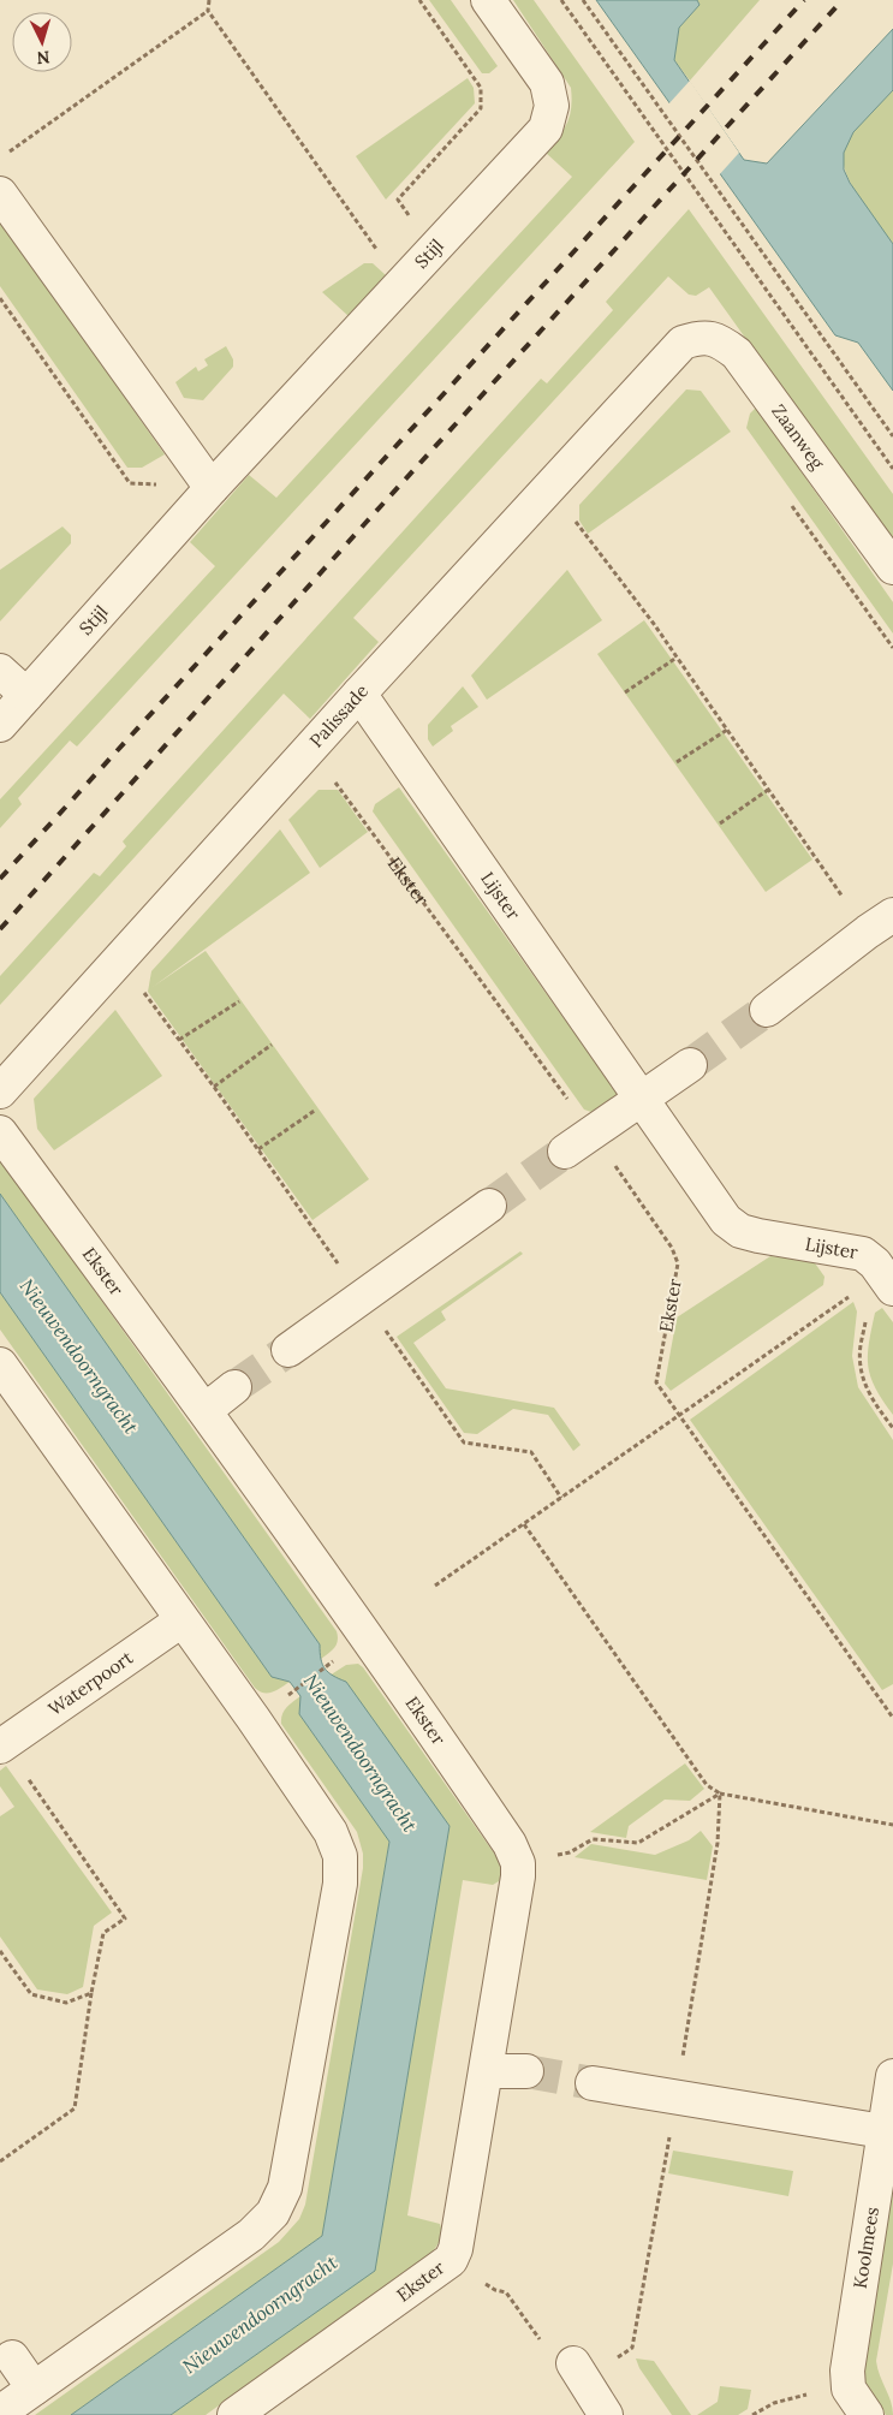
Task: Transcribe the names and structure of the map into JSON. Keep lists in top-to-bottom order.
{
  "streets": {
    "street": [
      "Stijl",
      "Zaanweg",
      "Palissade",
      "Ekster",
      "Lijster",
      "Waterpoort",
      "Koolmees"
    ]
  },
  "crossings": [
    ["Zaanweg", "Palissade"],
    ["Palissade", "Ekster"],
    ["Palissade", "Lijster"]
  ],
  "water": ["Nieuwendoorngracht"],
  "north": "bottom"
}
